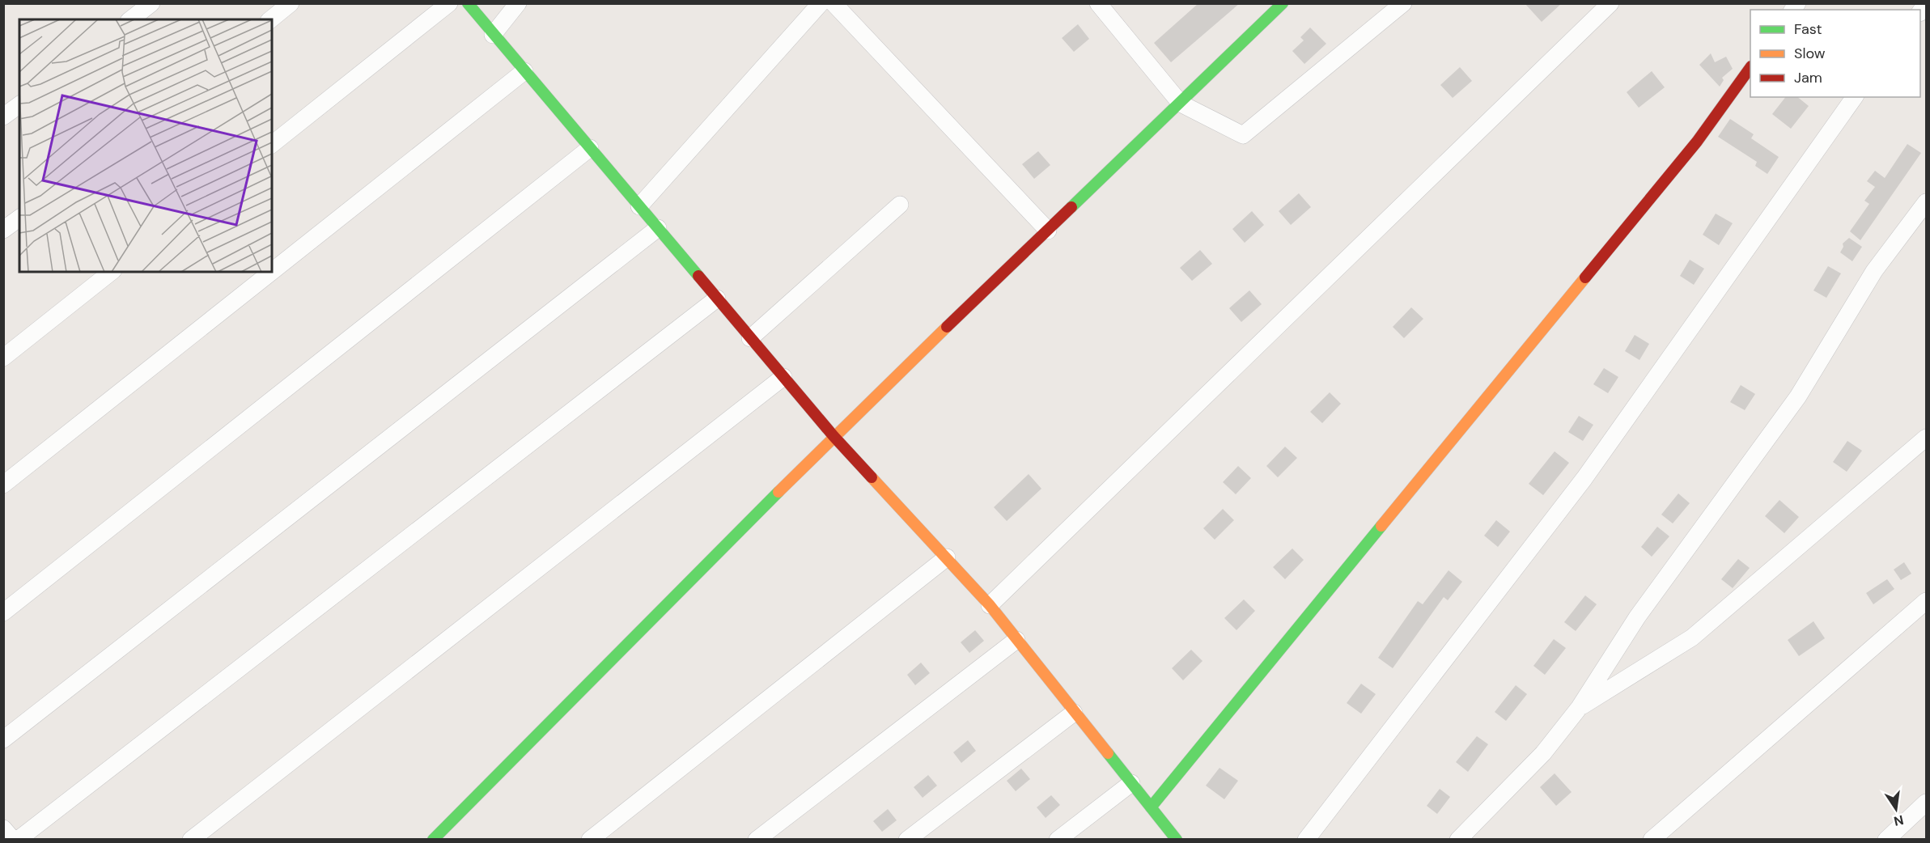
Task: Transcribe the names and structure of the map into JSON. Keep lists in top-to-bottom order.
{
  "legend": ["Fast", "Slow", "Jam"],
  "north": "bottom"
}
